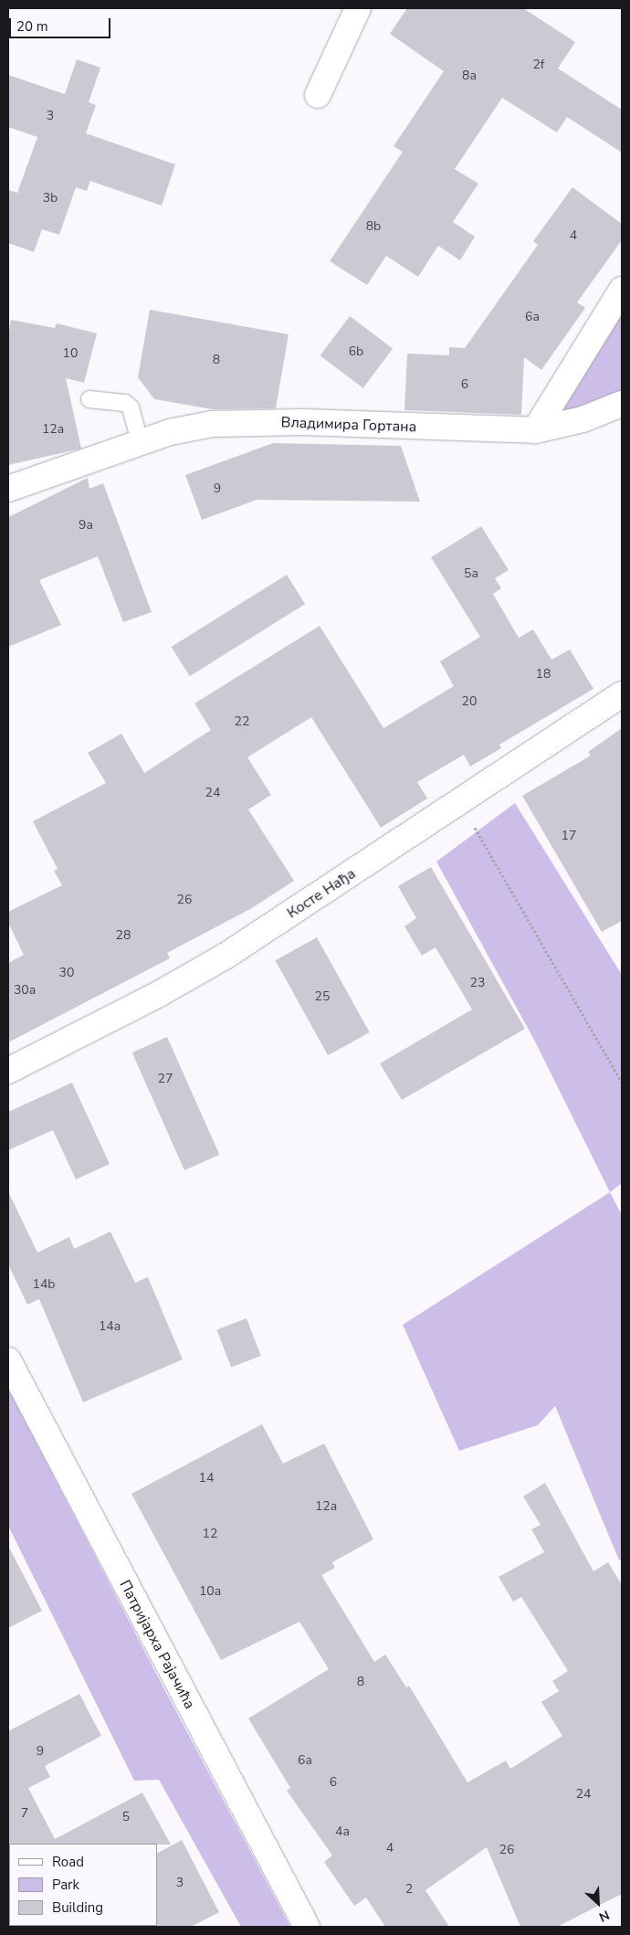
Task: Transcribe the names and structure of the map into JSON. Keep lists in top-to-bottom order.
{
  "streets": {
    "street": ["Владимира Гортана", "Косте Нађа", "Патријарха Рајачића"]
  },
  "house_numbers": [
    "2f",
    "8a",
    "3",
    "3b",
    "8b",
    "4",
    "6a",
    "6b",
    "10",
    "8",
    "6",
    "12a",
    "9",
    "9a",
    "5a",
    "18",
    "20",
    "22",
    "24",
    "17",
    "26",
    "28",
    "30",
    "23",
    "30a",
    "25",
    "27",
    "14b",
    "14a",
    "14",
    "12a",
    "12",
    "10a",
    "8",
    "9",
    "6a",
    "6",
    "24",
    "7",
    "5",
    "4a",
    "4",
    "26",
    "3",
    "2"
  ],
  "legend": ["Road", "Park", "Building"],
  "scale_bar": "20 m",
  "north": "bottom right"
}
